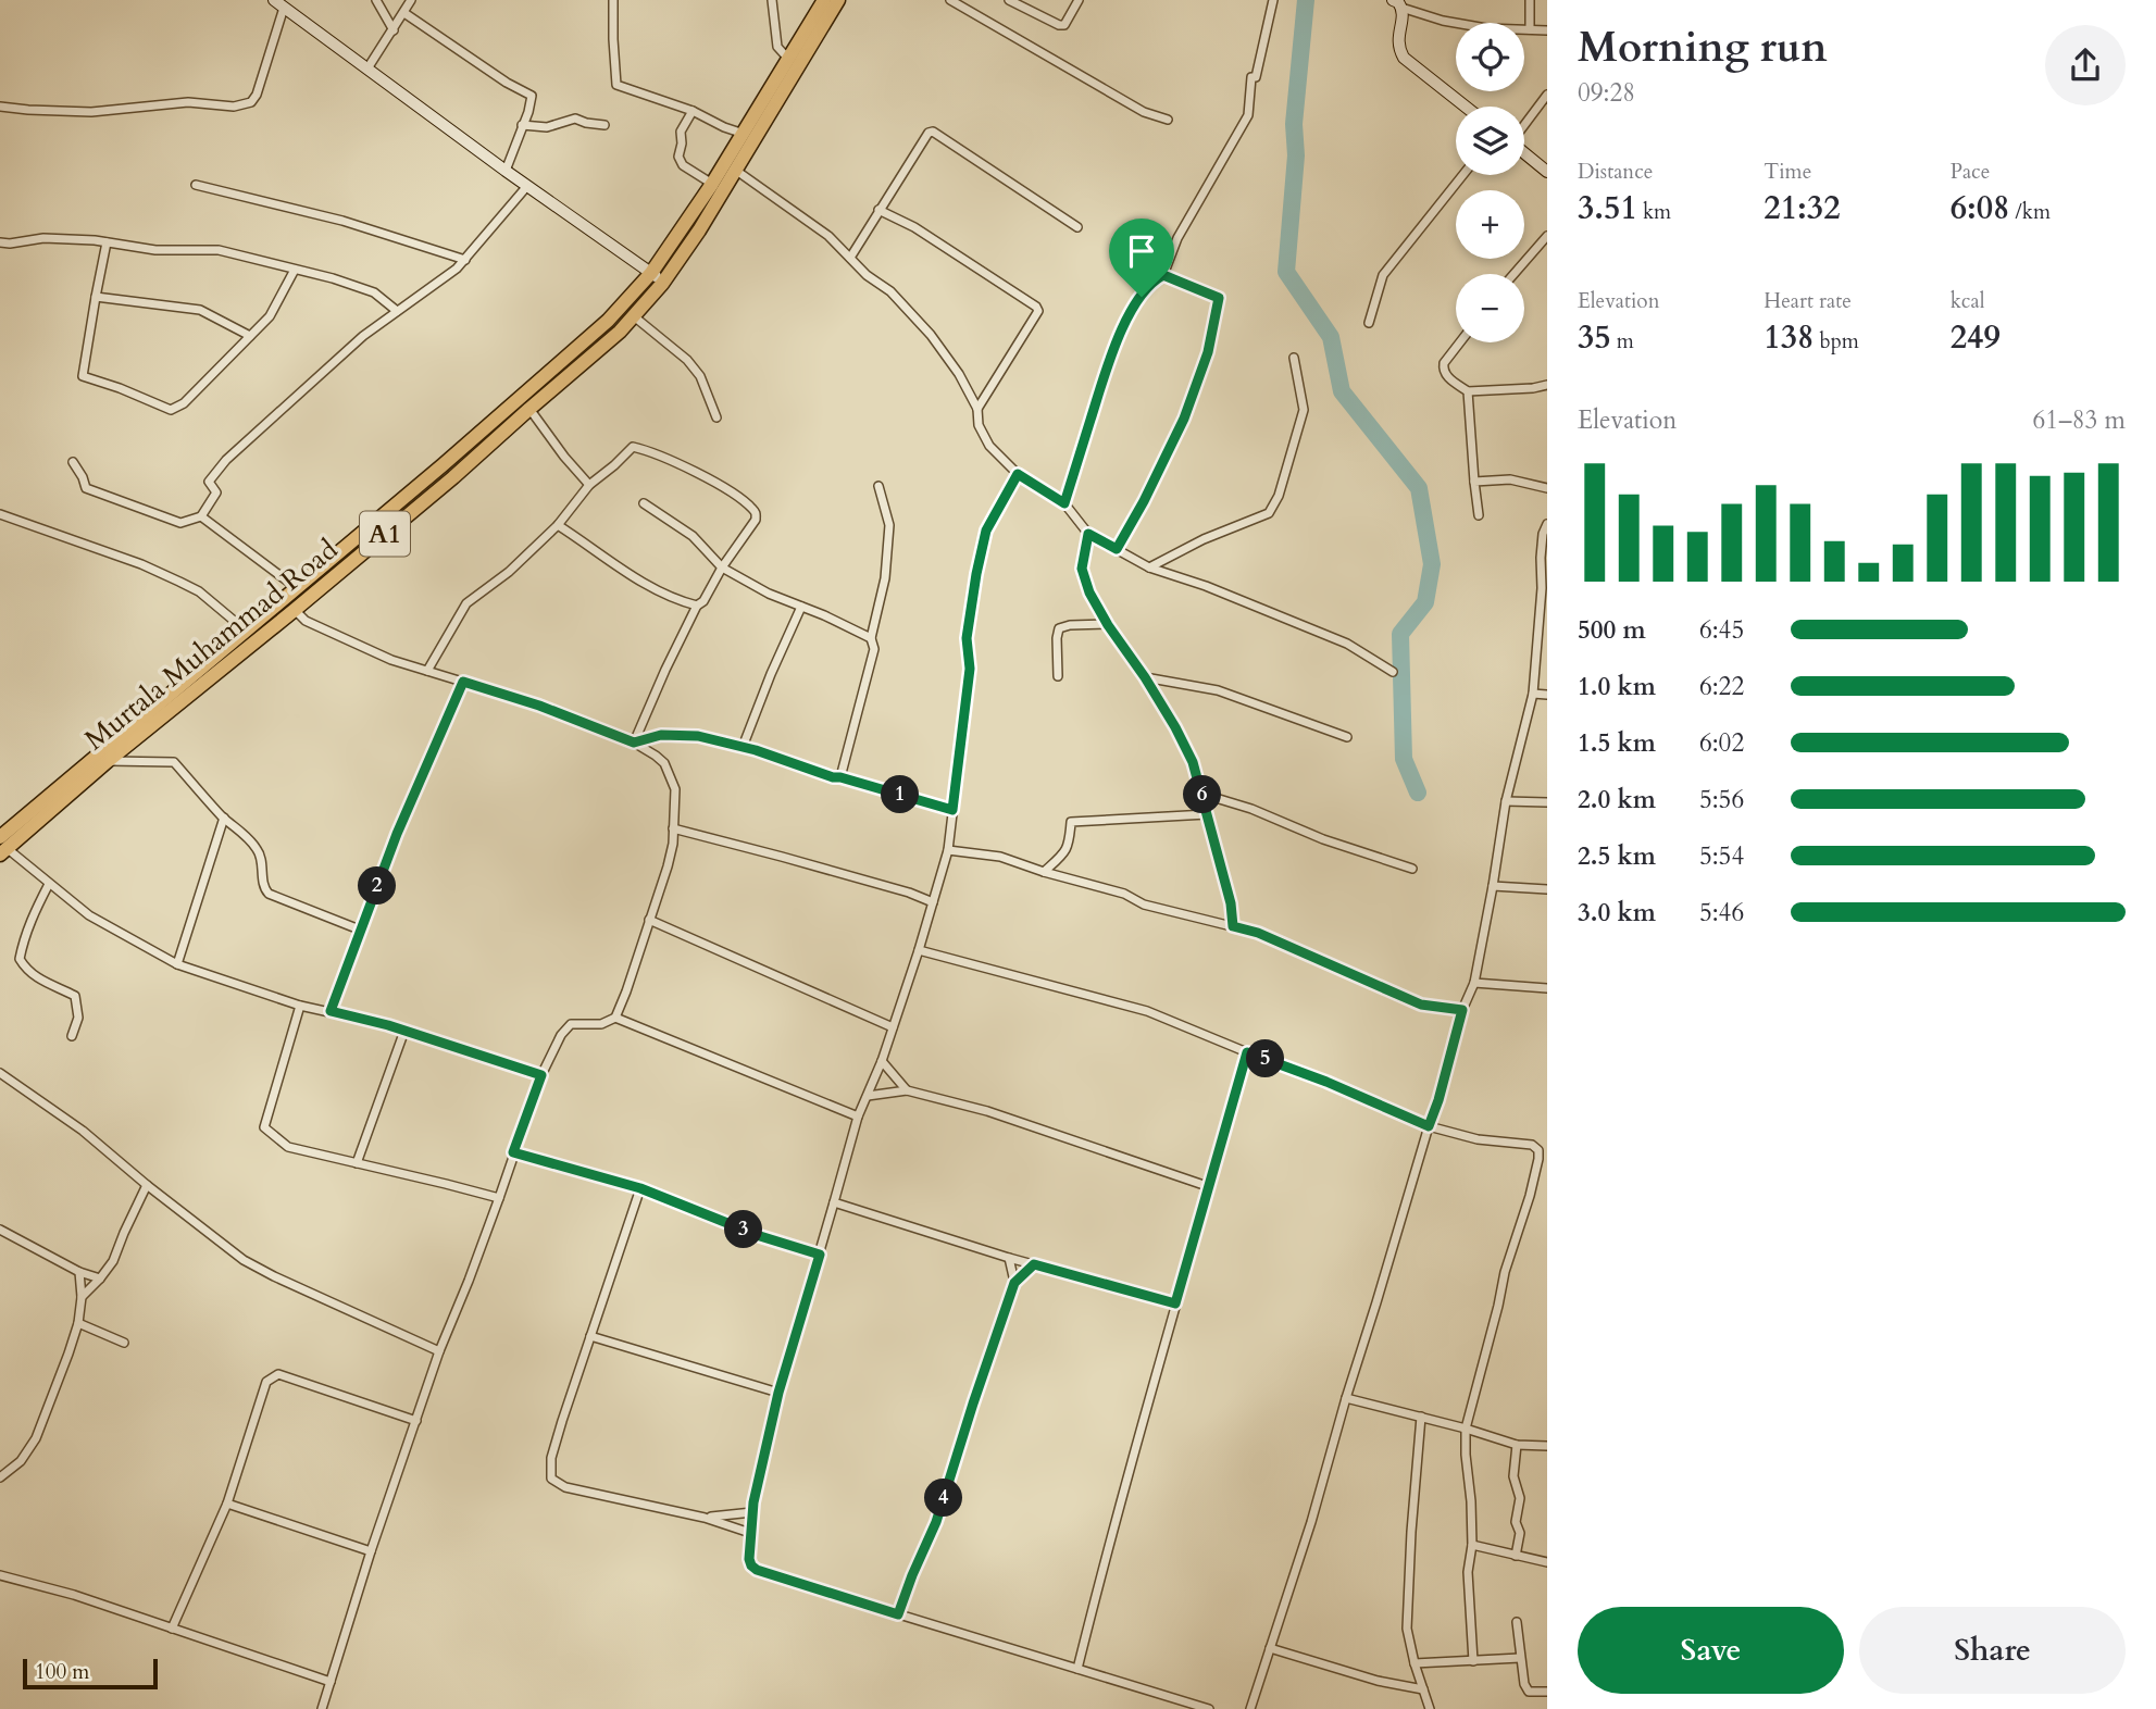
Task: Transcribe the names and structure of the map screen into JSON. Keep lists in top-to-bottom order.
{
  "streets": {
    "highway": ["A1", "Murtala Muhammad Road"]
  },
  "crossings": [
    ["A1", "Murtala Muhammad Road"]
  ],
  "scale_bar": "100 m",
  "page": {
    "heading": ["Morning run", "09:28"],
    "map_buttons": ["+", "−"],
    "stats": [
      ["Distance", "3.51 km"],
      ["Time", "21:32"],
      ["Pace", "6:08 /km"],
      ["Elevation", "35 m"],
      ["Heart rate", "138 bpm"],
      ["kcal", "249"]
    ],
    "chart": ["Elevation", "61–83 m"],
    "list": [
      {
        "name": "500 m",
        "note": "6:45"
      },
      {
        "name": "1.0 km",
        "note": "6:22"
      },
      {
        "name": "1.5 km",
        "note": "6:02"
      },
      {
        "name": "2.0 km",
        "note": "5:56"
      },
      {
        "name": "2.5 km",
        "note": "5:54"
      },
      {
        "name": "3.0 km",
        "note": "5:46"
      }
    ],
    "pins": [
      "1",
      "6",
      "2",
      "5",
      "3",
      "4"
    ],
    "buttons": ["Save", "Share"],
    "scale": "100 m"
  }
}
